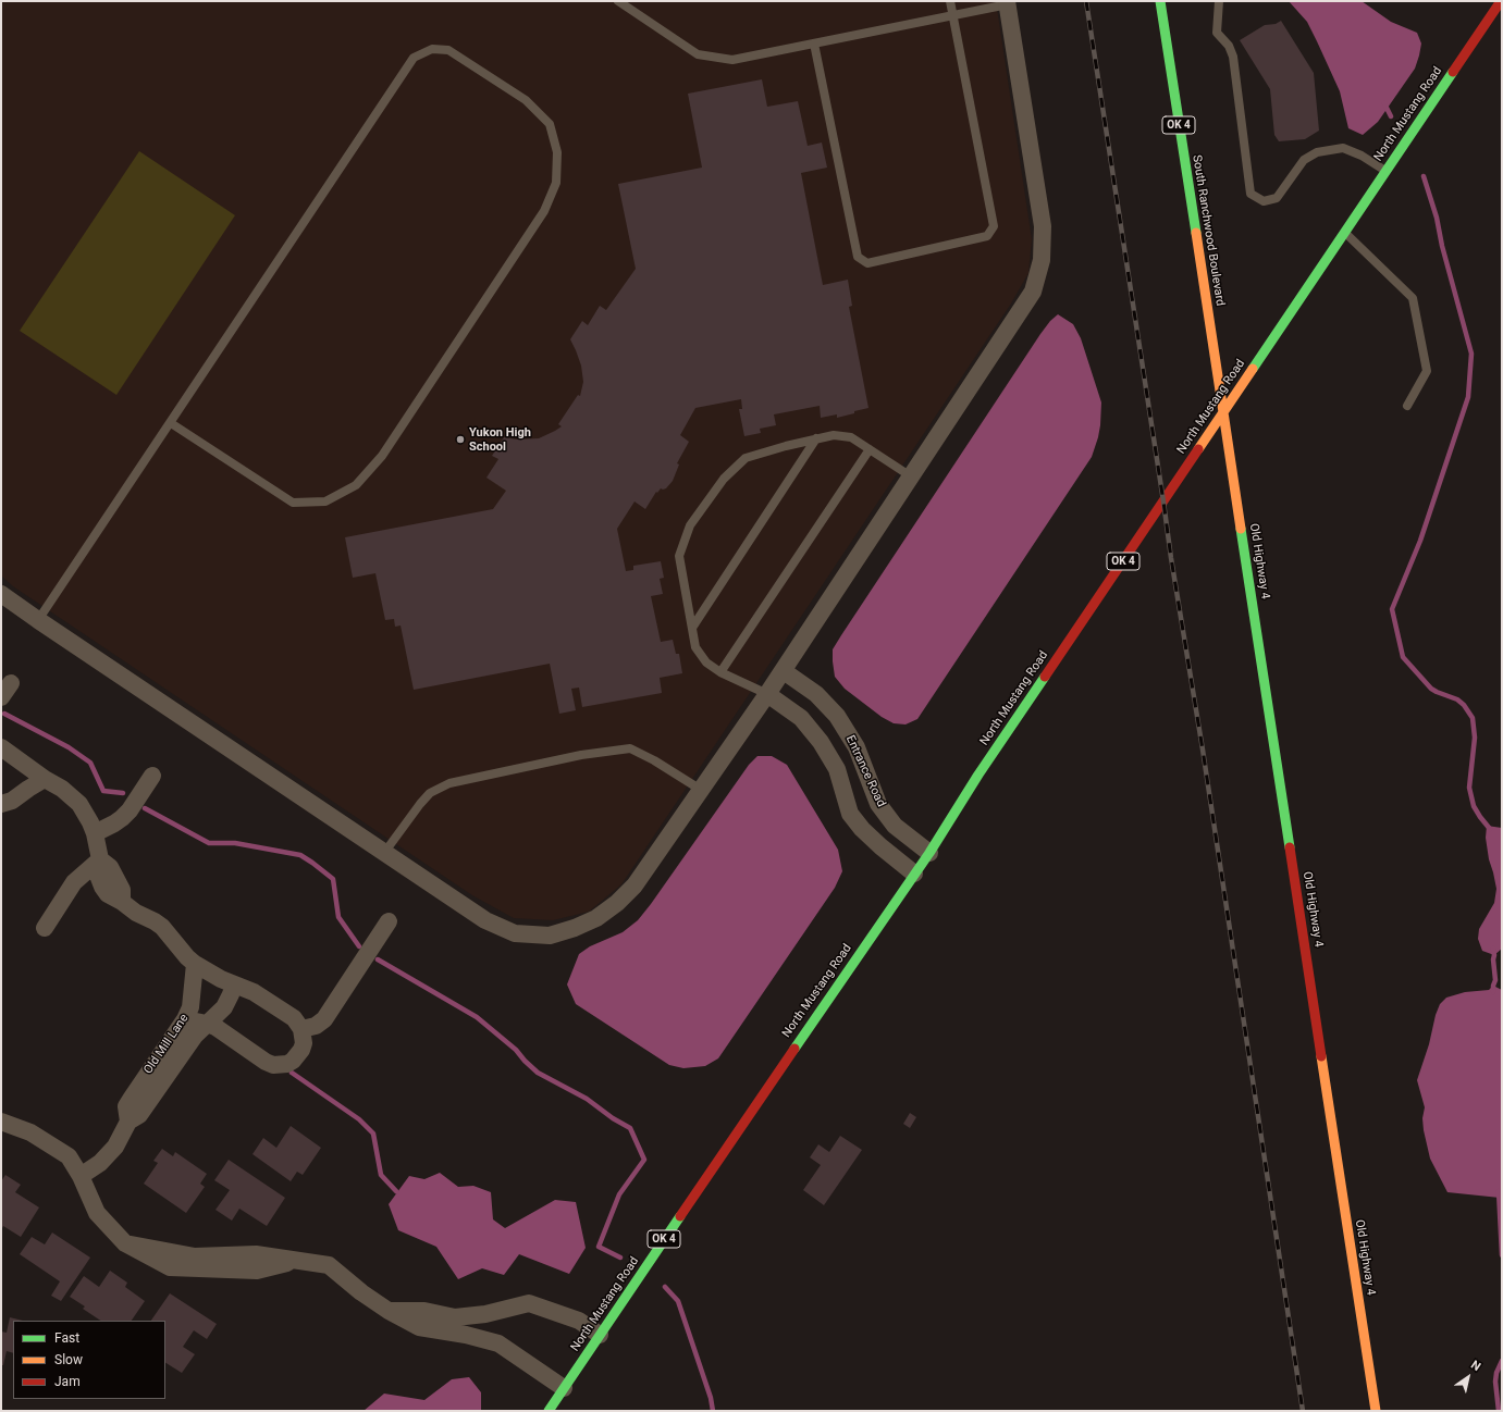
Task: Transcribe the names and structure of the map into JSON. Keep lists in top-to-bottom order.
{
  "streets": {
    "main road": [
      "North Mustang Road",
      "OK 4",
      "South Ranchwood Boulevard",
      "Old Highway 4"
    ],
    "street": ["Entrance Road", "Old Mill Lane"]
  },
  "crossings": [
    ["North Mustang Road", "South Ranchwood Boulevard"],
    ["North Mustang Road", "Old Highway 4"],
    ["North Mustang Road", "Entrance Road"],
    ["South Ranchwood Boulevard", "Old Highway 4"]
  ],
  "places": ["Yukon High School"],
  "legend": ["Fast", "Slow", "Jam"],
  "north": "top right"
}
